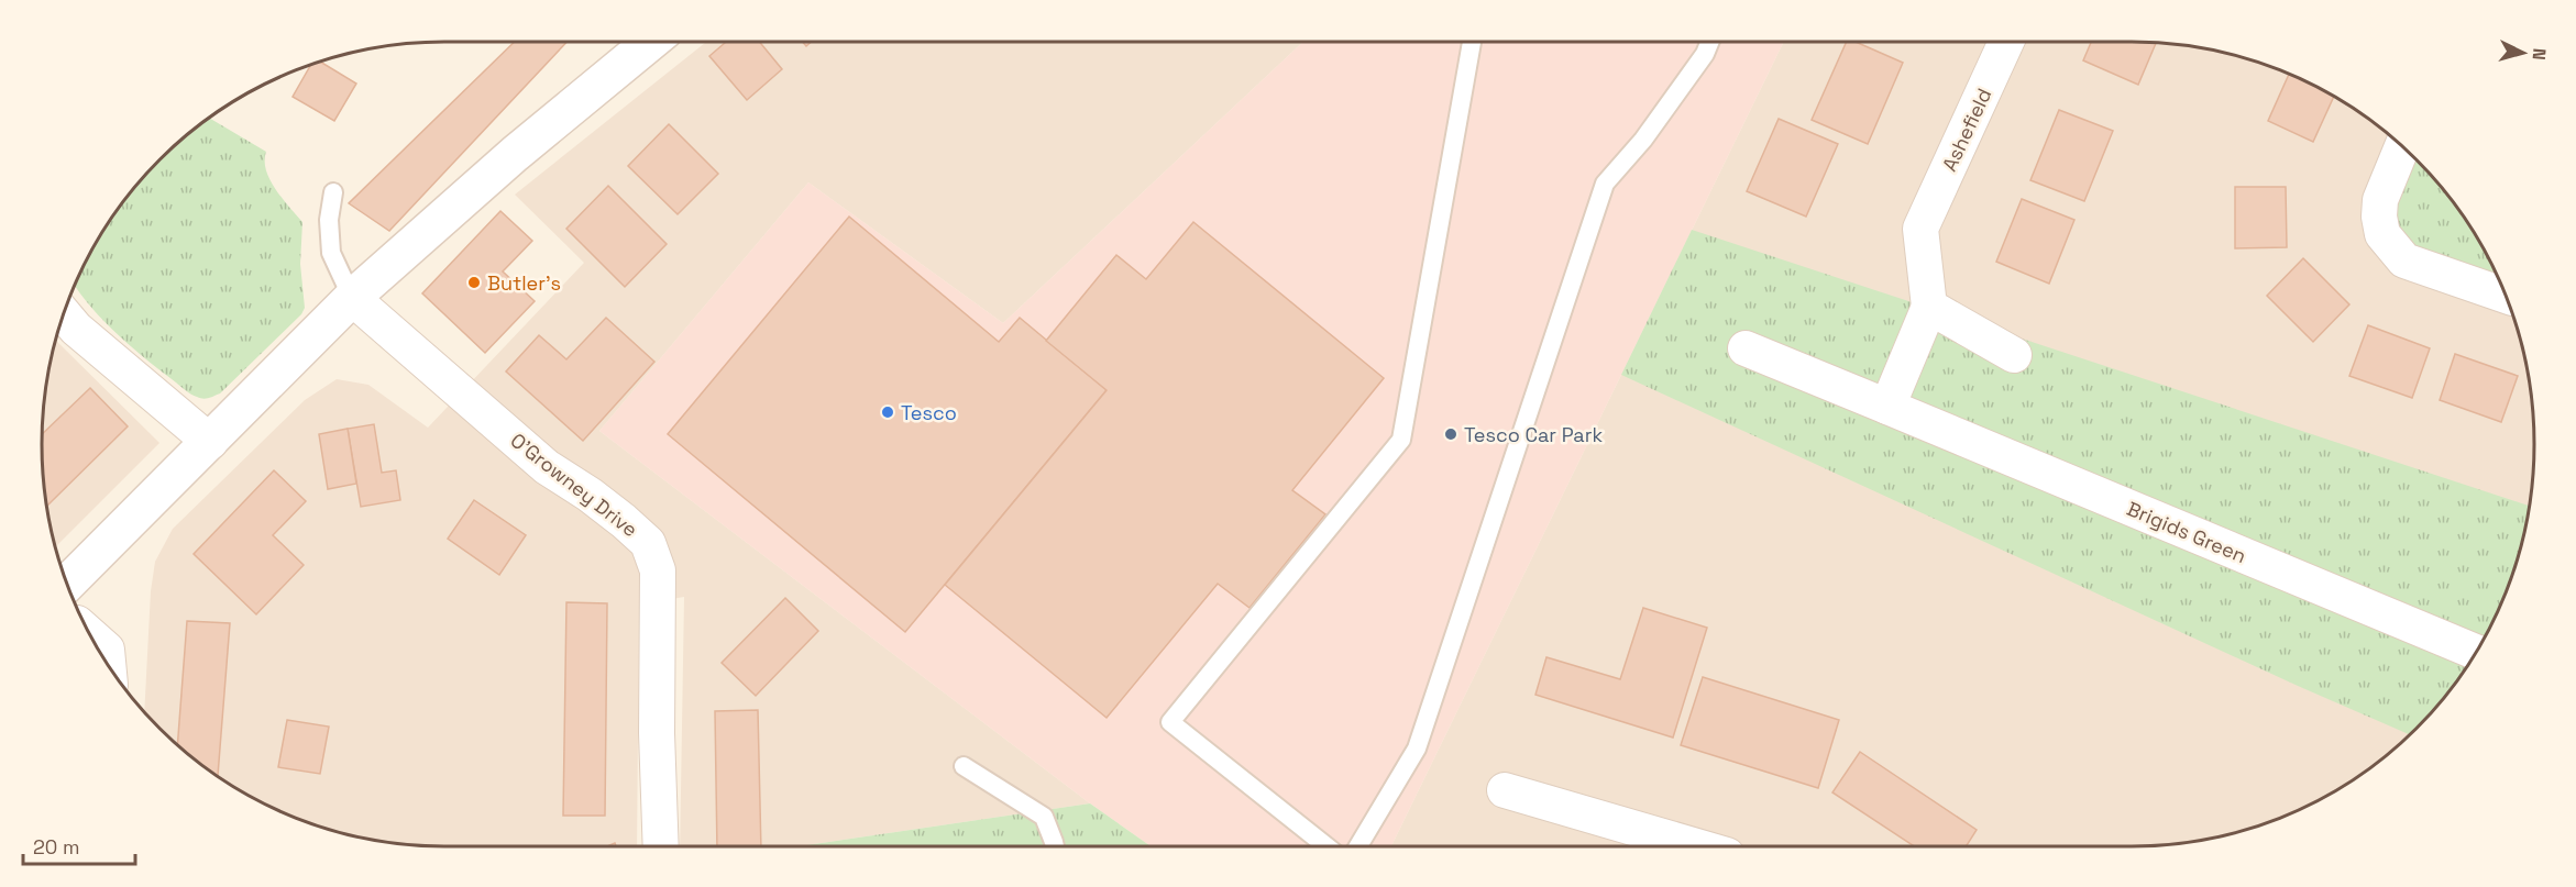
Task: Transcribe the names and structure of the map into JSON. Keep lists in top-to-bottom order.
{
  "streets": {
    "street": ["Ashefield", "O'Growney Drive", "Brigids Green"]
  },
  "places": ["Butler’s", "Tesco", "Tesco Car Park"],
  "scale_bar": "20 m",
  "north": "right"
}
